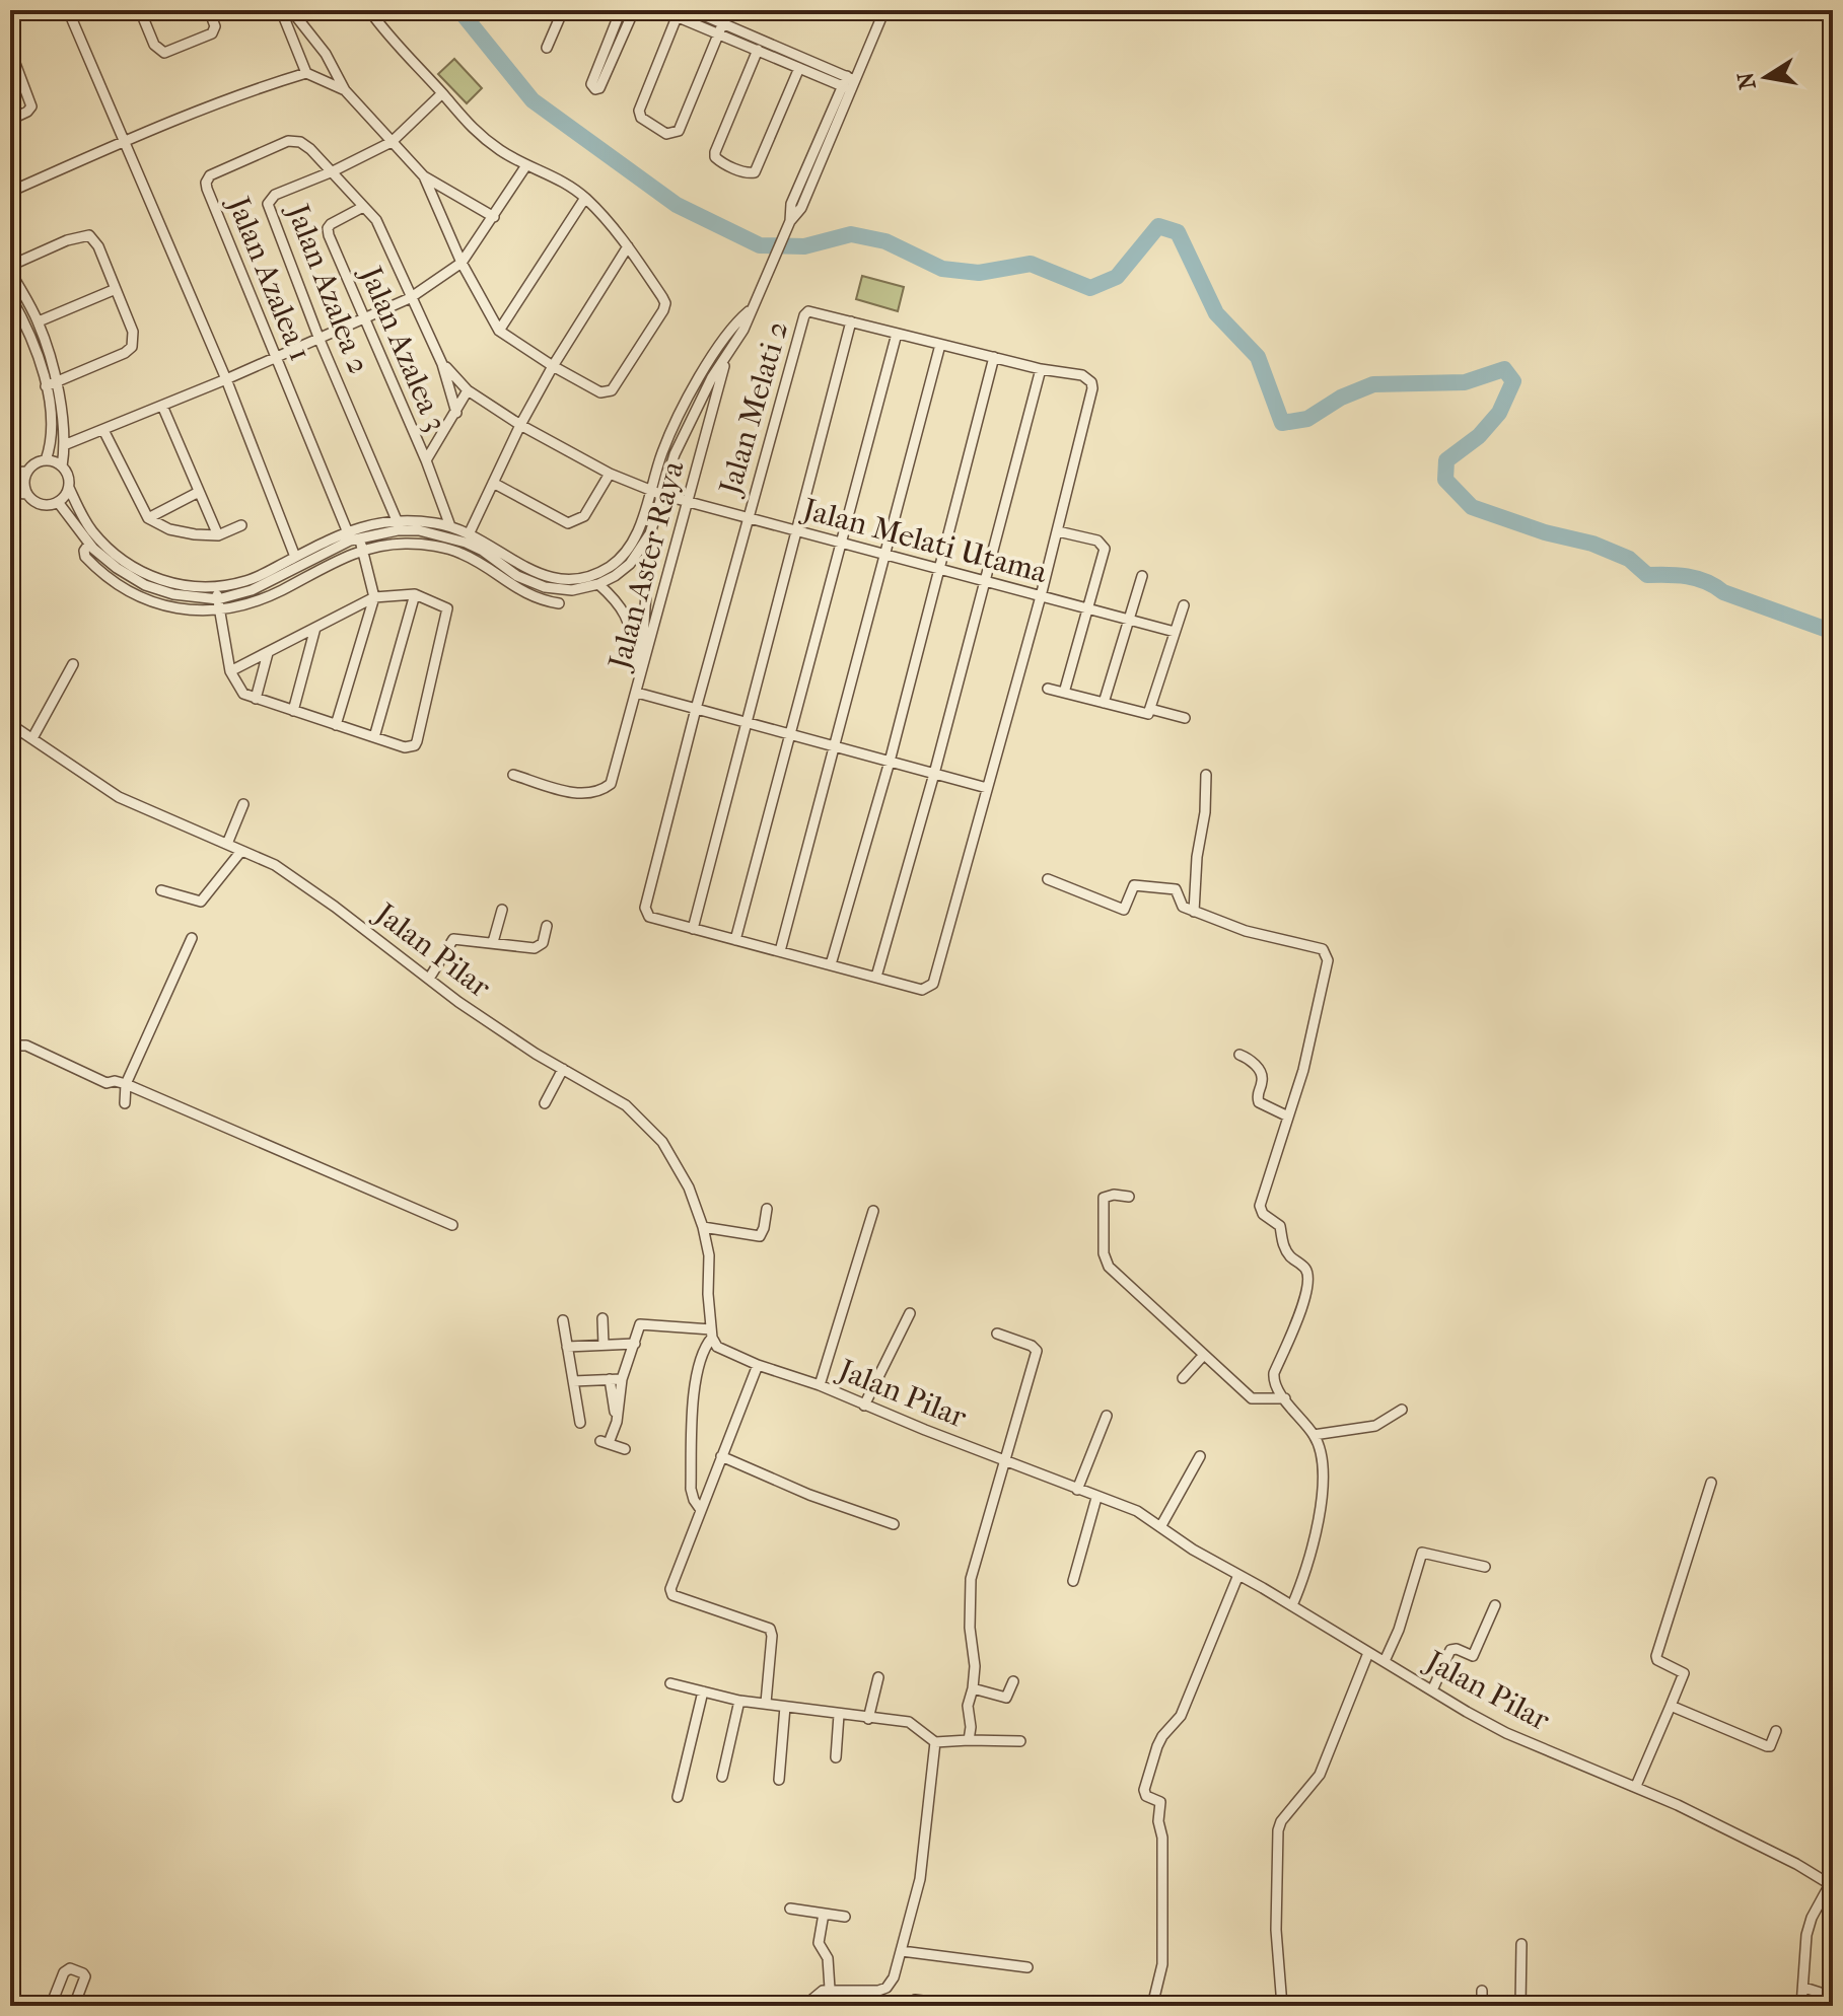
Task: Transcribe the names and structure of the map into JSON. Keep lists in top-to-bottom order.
{
  "streets": {
    "street": [
      "Jalan Azalea 1",
      "Jalan Azalea 2",
      "Jalan Azalea 3",
      "Jalan Melati 2",
      "Jalan Melati Utama",
      "Jalan Aster Raya",
      "Jalan Pilar"
    ]
  },
  "crossings": [
    ["Jalan Azalea 1", "Jalan Azalea 2"],
    ["Jalan Melati 2", "Jalan Melati Utama"],
    ["Jalan Melati Utama", "Jalan Aster Raya"]
  ],
  "north": "left"
}
